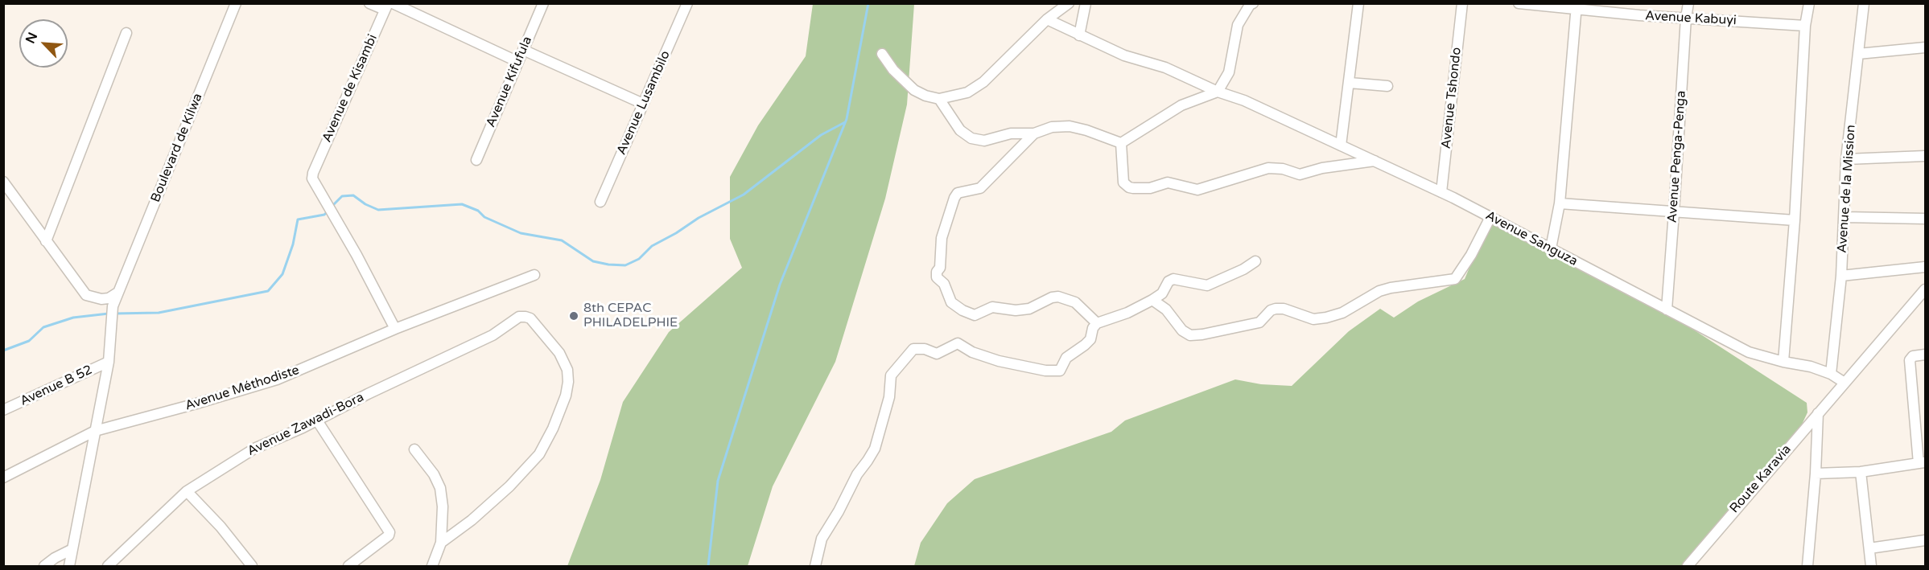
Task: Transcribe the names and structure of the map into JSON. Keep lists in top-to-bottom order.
{
  "streets": {
    "street": [
      "Avenue Kabuyi",
      "Avenue Kifufula",
      "Avenue de Kisambi",
      "Avenue Tshondo",
      "Avenue Lusambilo",
      "Boulevard de Kilwa",
      "Avenue Penga-Penga",
      "Avenue de la Mission",
      "Avenue Sanguza",
      "Avenue B 52",
      "Avenue Méthodiste",
      "Avenue Zawadi-Bora",
      "Route Karavia"
    ]
  },
  "crossings": [
    ["Avenue Kabuyi", "Avenue Penga-Penga"],
    ["Avenue de Kisambi", "Avenue Méthodiste"],
    ["Avenue Tshondo", "Avenue Sanguza"],
    ["Boulevard de Kilwa", "Avenue B 52"],
    ["Boulevard de Kilwa", "Avenue Méthodiste"],
    ["Avenue Penga-Penga", "Avenue Sanguza"],
    ["Avenue de la Mission", "Avenue Sanguza"],
    ["Avenue Sanguza", "Route Karavia"]
  ],
  "places": ["8th CEPAC PHILADELPHIE"],
  "north": "top left"
}
